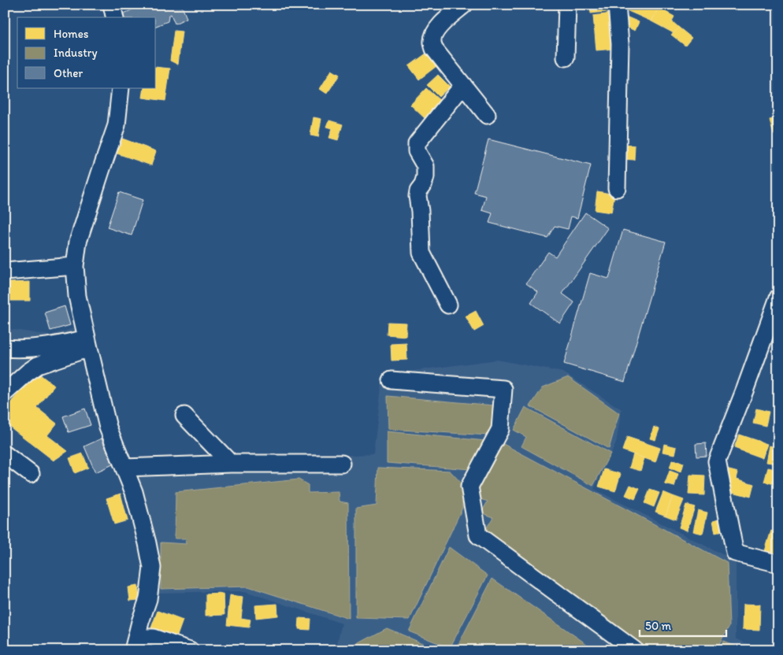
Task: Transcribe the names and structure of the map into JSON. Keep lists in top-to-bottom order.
{
  "legend": ["Homes", "Industry", "Other"],
  "scale_bar": "50 m"
}
